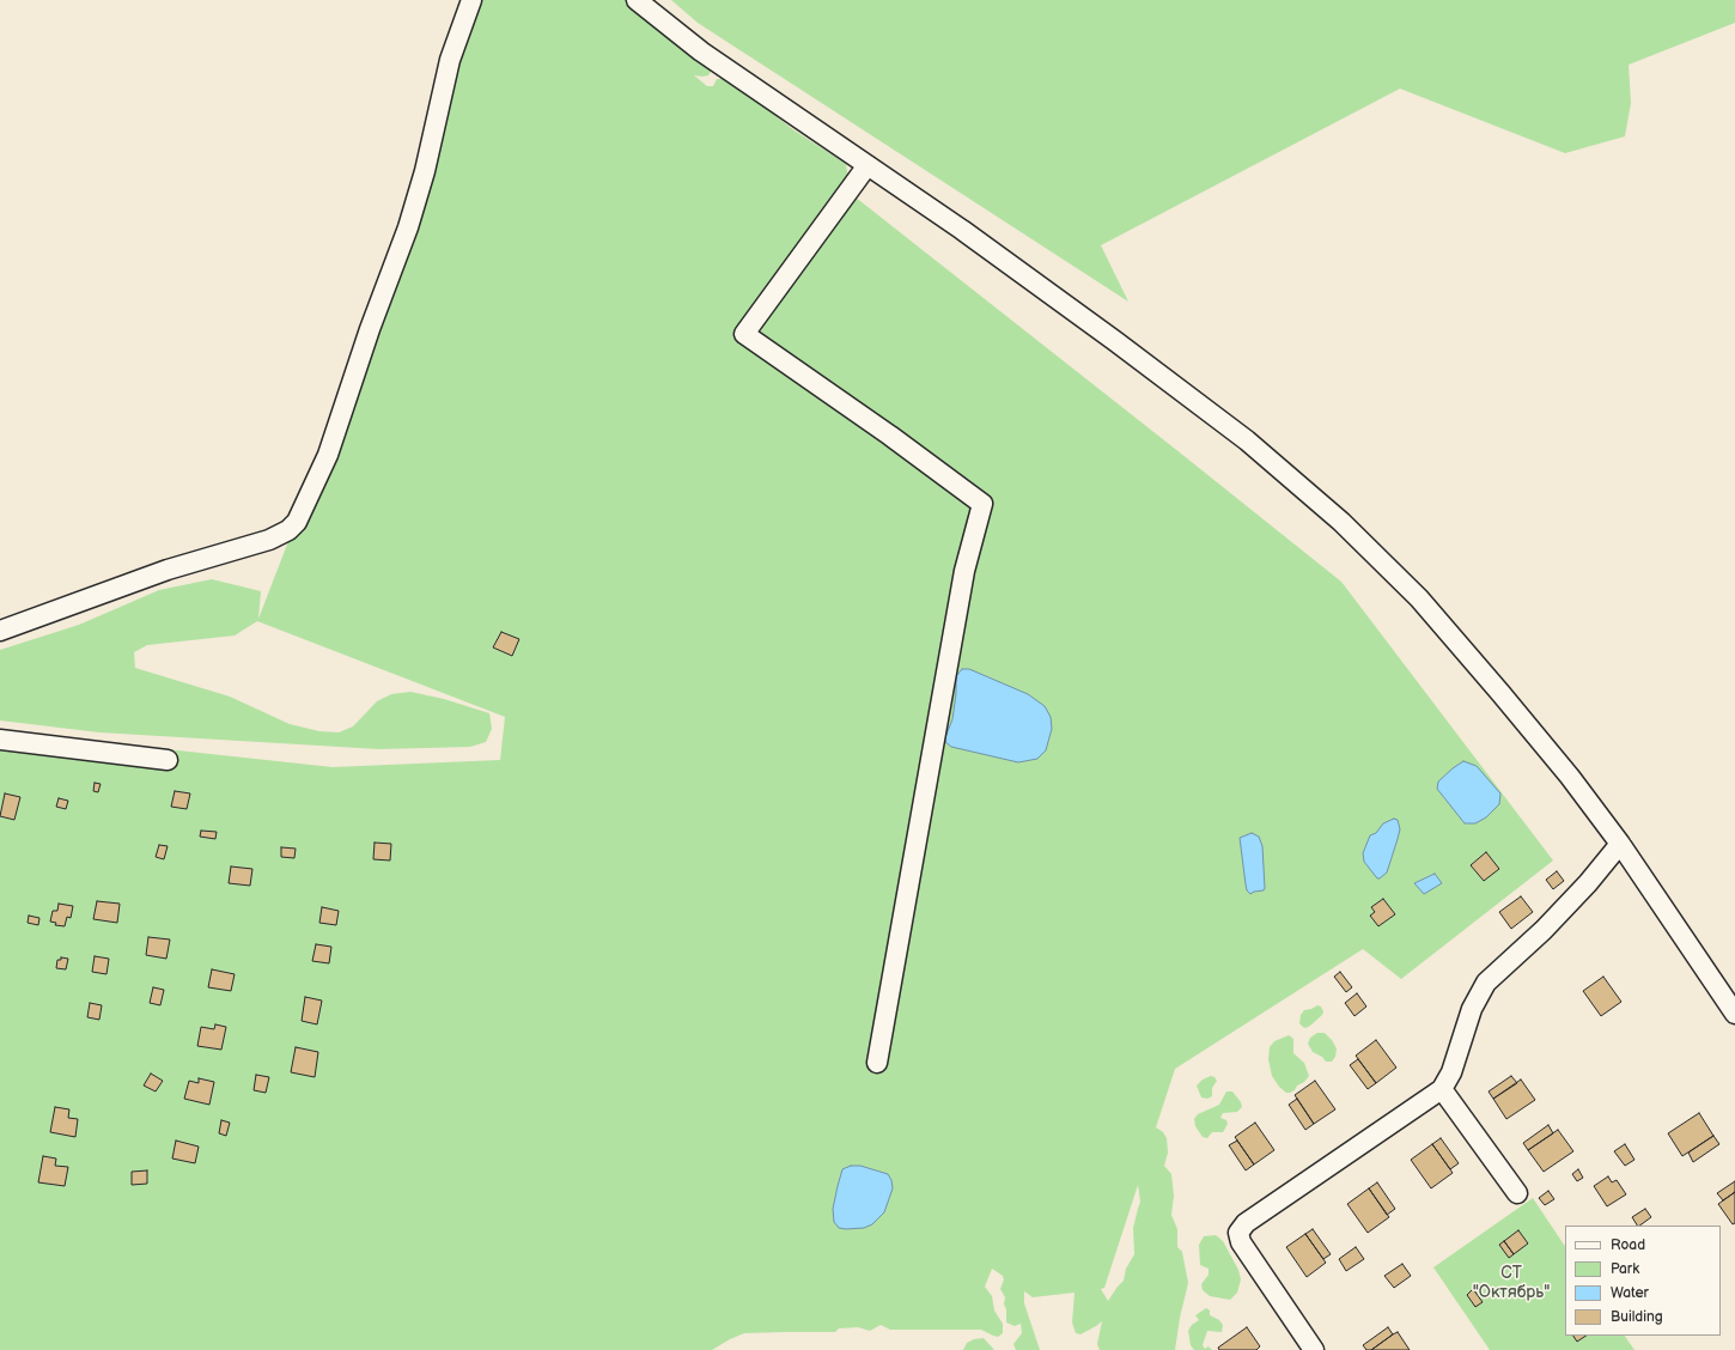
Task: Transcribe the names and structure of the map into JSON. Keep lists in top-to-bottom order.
{
  "parks": ["СТ \"Октябрь\""],
  "legend": [
    "Road",
    "Park",
    "Water",
    "Building"
  ]
}
